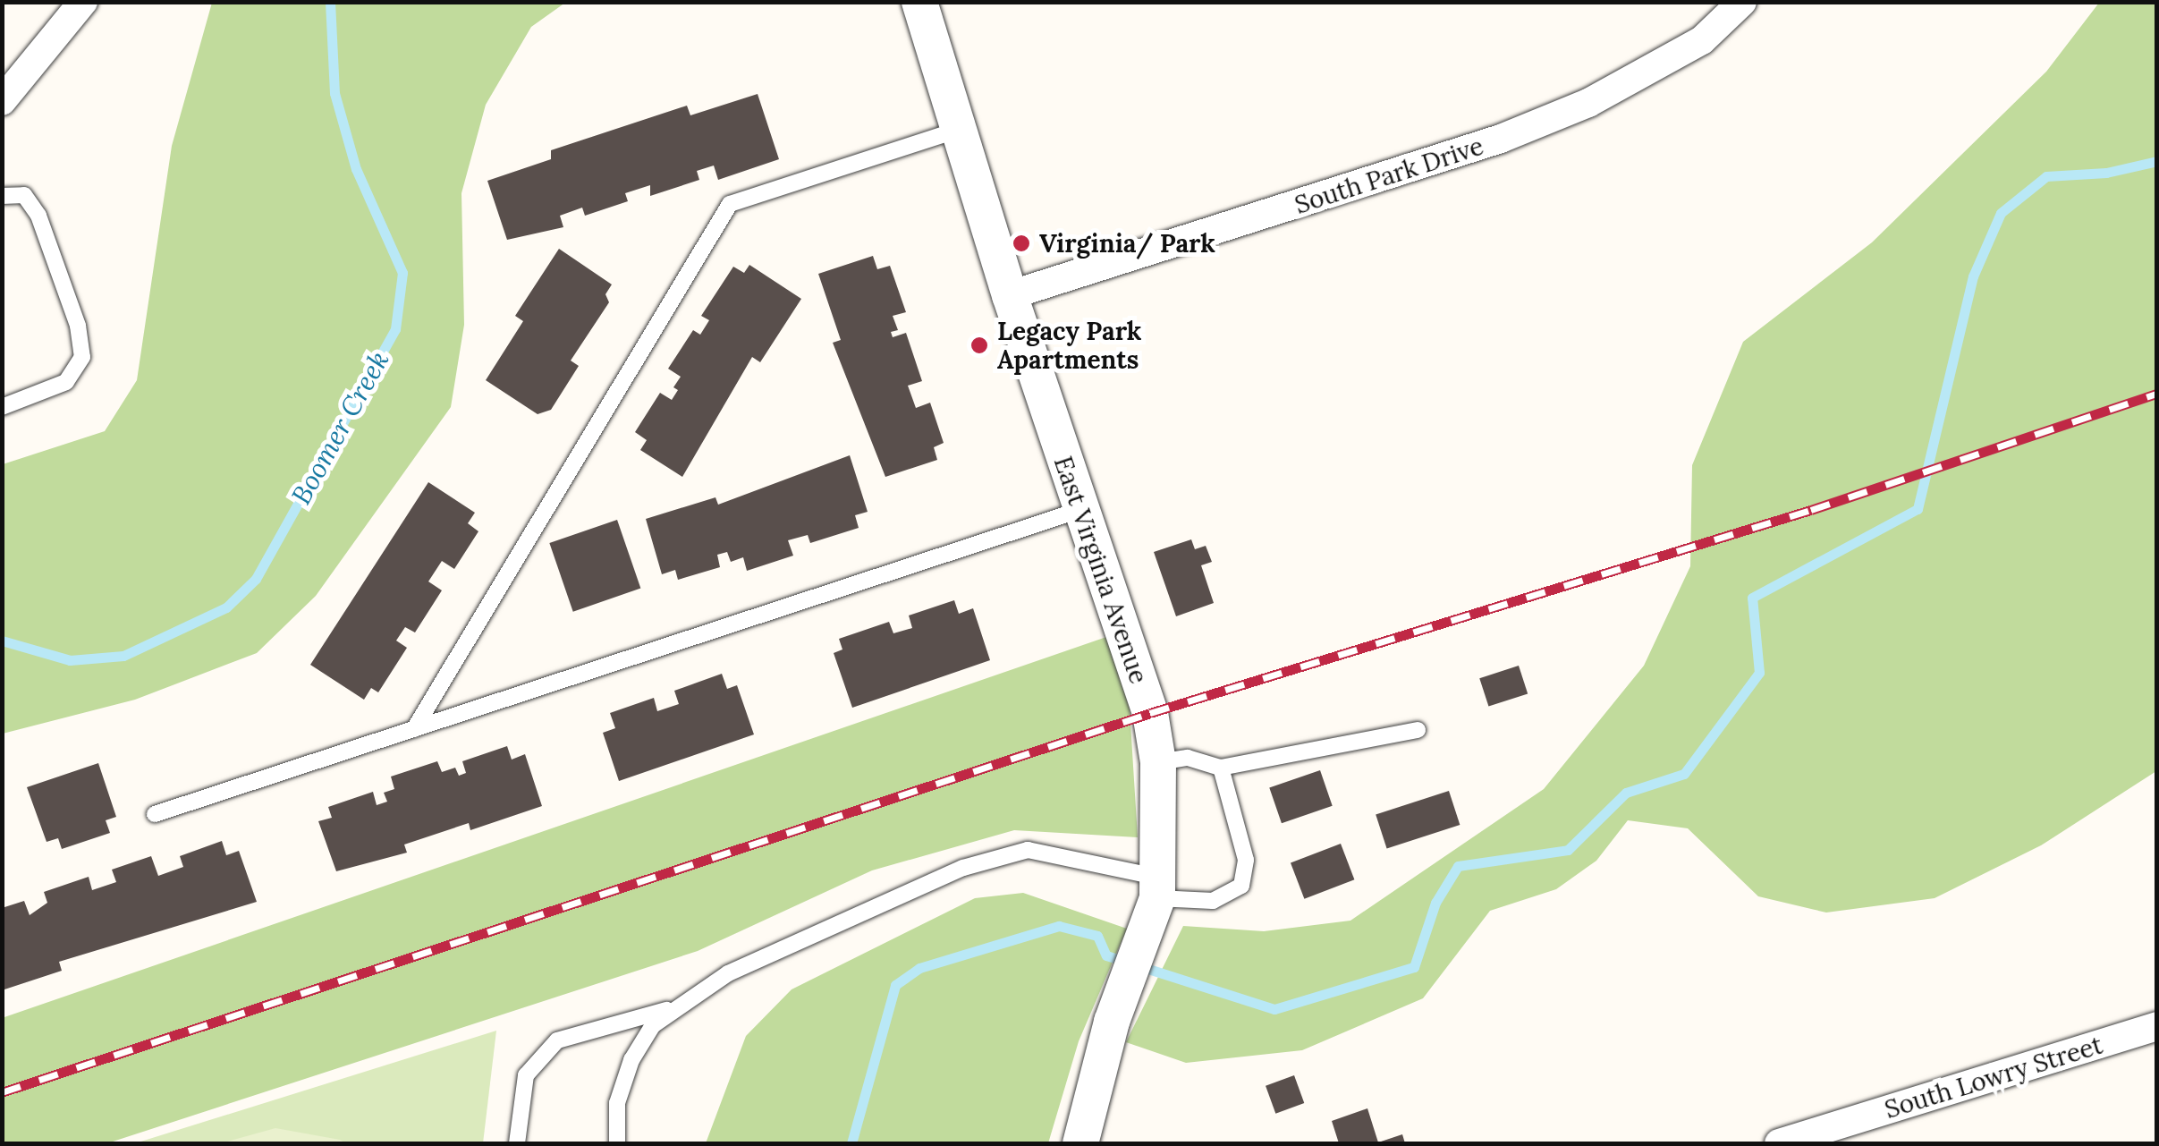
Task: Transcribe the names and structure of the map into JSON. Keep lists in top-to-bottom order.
{
  "streets": {
    "street": ["South Park Drive", "East Virginia Avenue", "South Lowry Street"]
  },
  "crossings": [
    ["South Park Drive", "East Virginia Avenue"]
  ],
  "water": ["Boomer Creek"],
  "places": ["Virginia/ Park", "Legacy Park Apartments"]
}
